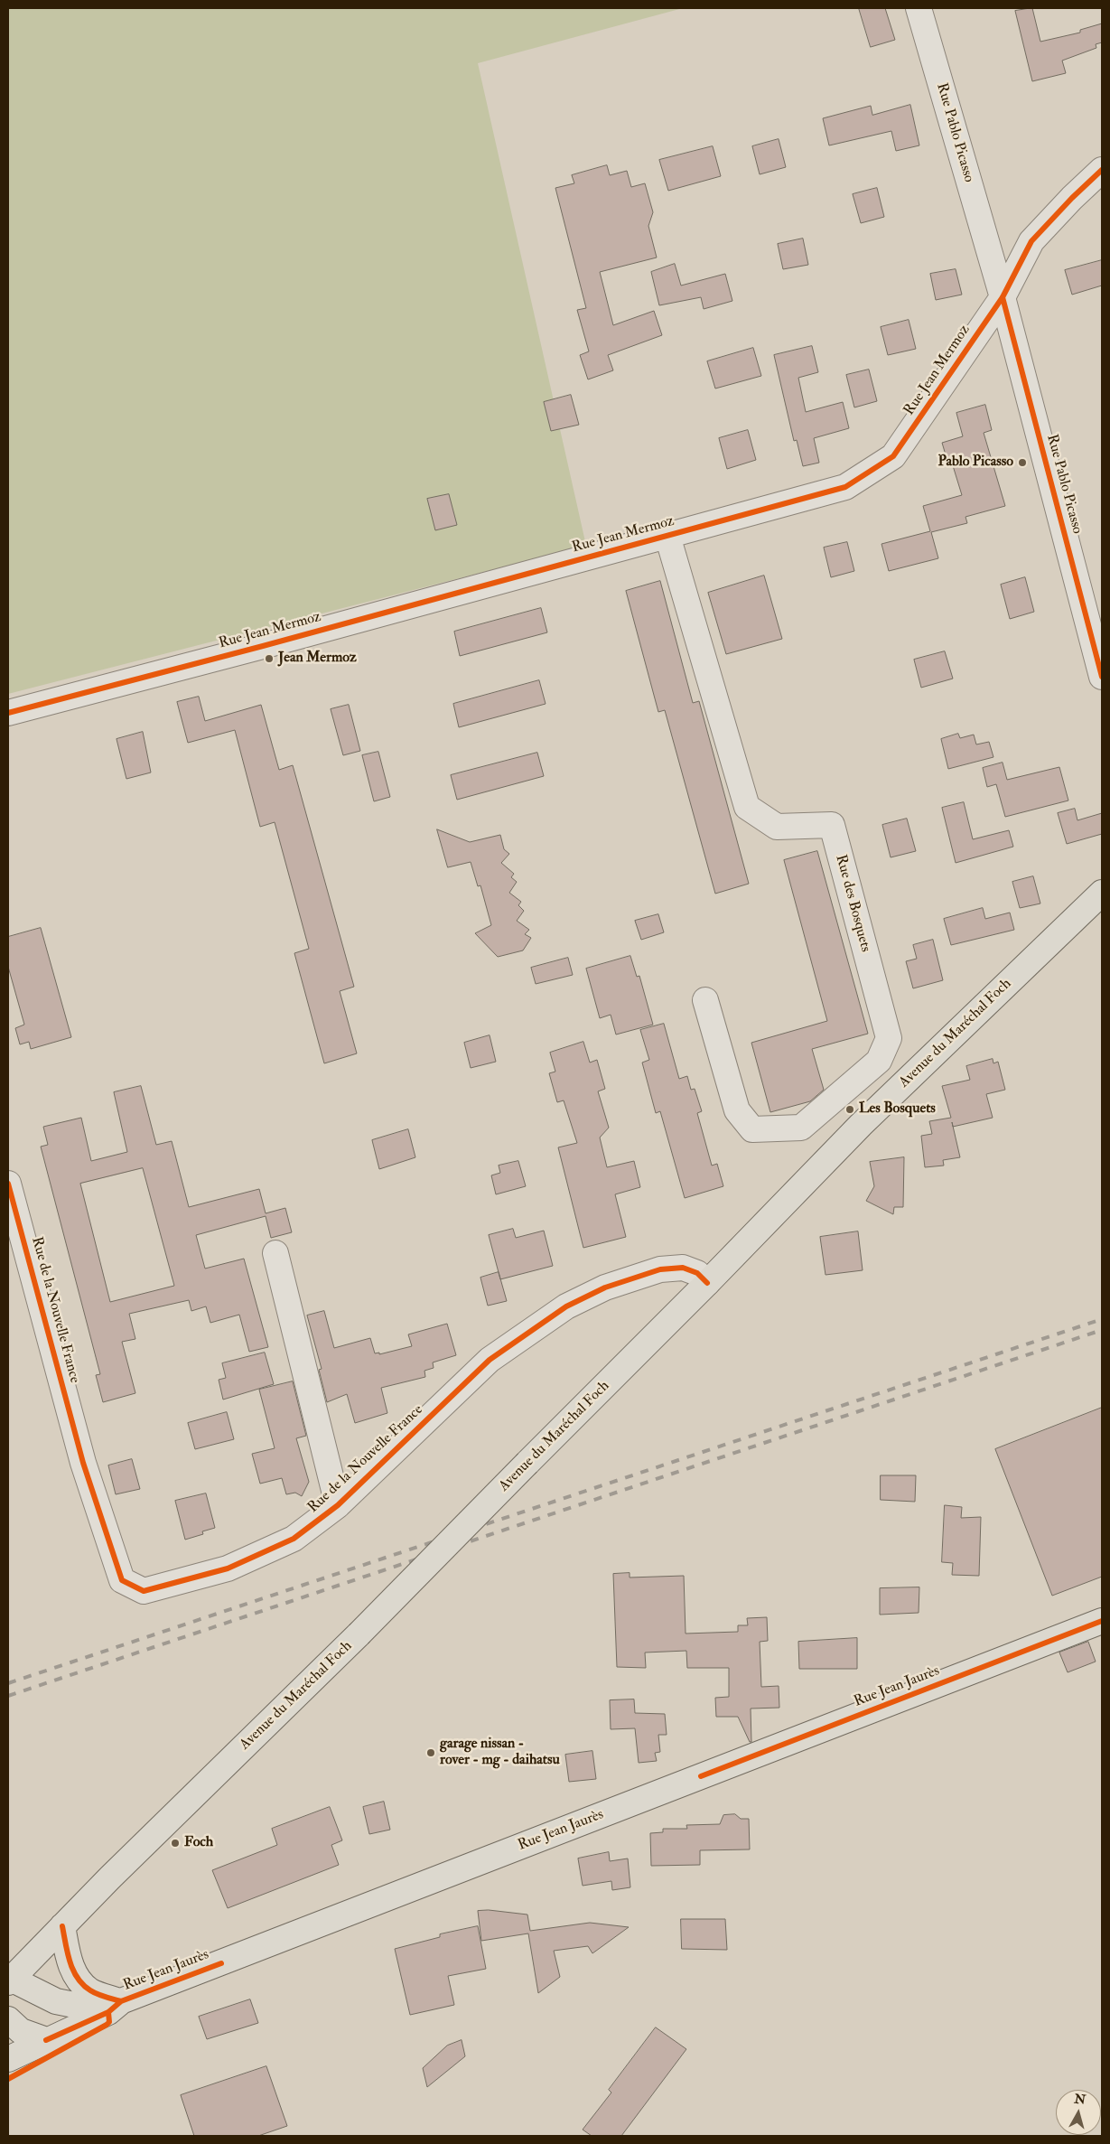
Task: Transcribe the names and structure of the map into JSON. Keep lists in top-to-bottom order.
{
  "streets": {
    "main road": ["Avenue du Maréchal Foch", "Rue Jean Jaurès"],
    "street": [
      "Rue Pablo Picasso",
      "Rue Jean Mermoz",
      "Rue des Bosquets",
      "Rue de la Nouvelle France"
    ]
  },
  "crossings": [
    ["Rue Pablo Picasso", "Rue Jean Mermoz"],
    ["Rue Jean Mermoz", "Rue des Bosquets"],
    ["Avenue du Maréchal Foch", "Rue de la Nouvelle France"]
  ],
  "places": [
    "Pablo Picasso",
    "Jean Mermoz",
    "Les Bosquets",
    "garage nissan - rover - mg - daihatsu",
    "Foch"
  ],
  "north": "top"
}
